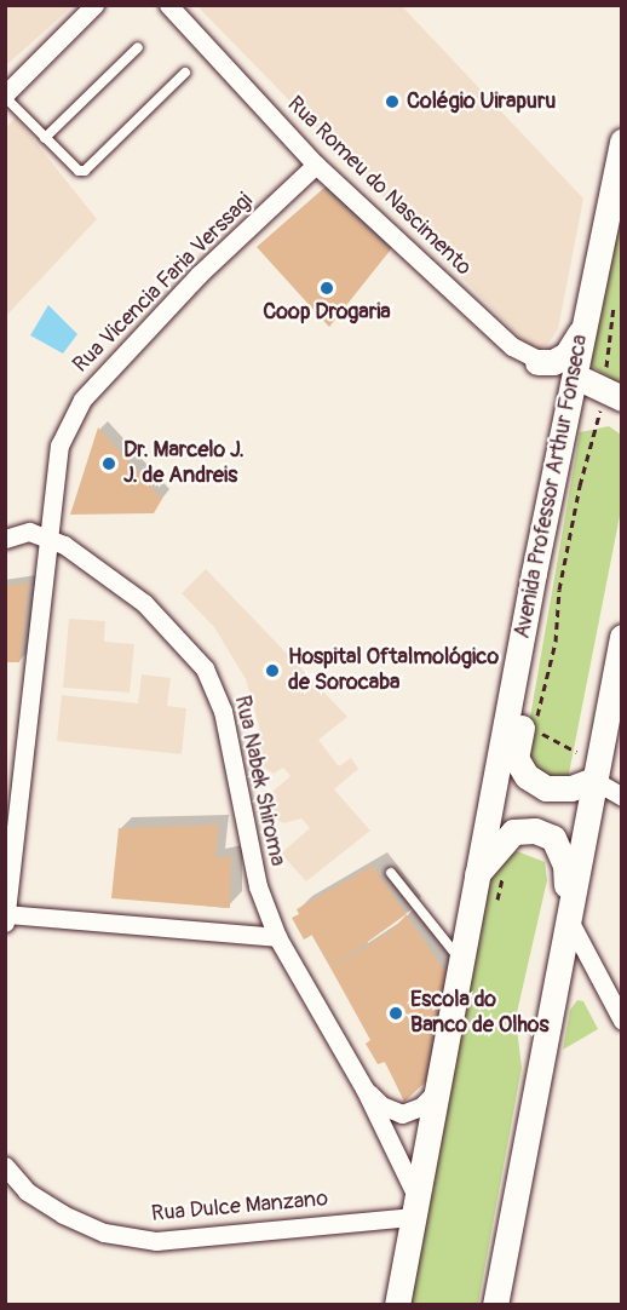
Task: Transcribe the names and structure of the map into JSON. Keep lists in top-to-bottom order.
{
  "streets": {
    "street": [
      "Rua Romeu do Nascimento",
      "Rua Vicencia Faria Verssagi",
      "Avenida Professor Arthur Fonseca",
      "Rua Nabek Shiroma",
      "Rua Dulce Manzano"
    ]
  },
  "crossings": [
    ["Rua Romeu do Nascimento", "Rua Vicencia Faria Verssagi"],
    ["Rua Romeu do Nascimento", "Avenida Professor Arthur Fonseca"],
    ["Rua Vicencia Faria Verssagi", "Rua Nabek Shiroma"],
    ["Avenida Professor Arthur Fonseca", "Rua Nabek Shiroma"],
    ["Avenida Professor Arthur Fonseca", "Rua Dulce Manzano"],
    ["Rua Nabek Shiroma", "Rua Dulce Manzano"]
  ],
  "places": [
    "Colégio Uirapuru",
    "Coop Drogaria",
    "Dr. Marcelo J. J. de Andreis",
    "Hospital Oftalmológico de Sorocaba",
    "Escola do Banco de Olhos"
  ]
}
